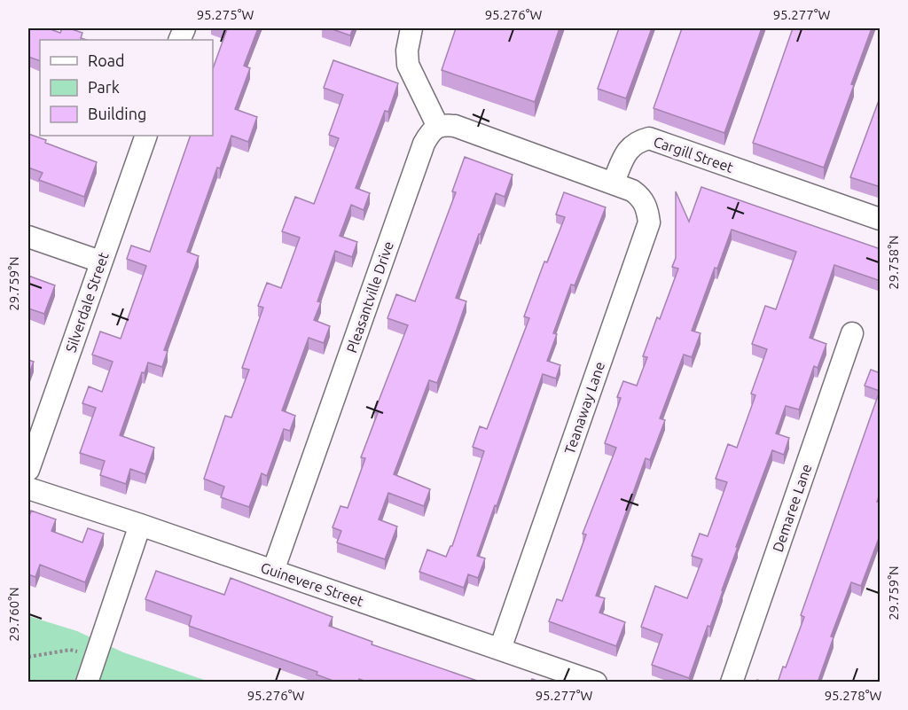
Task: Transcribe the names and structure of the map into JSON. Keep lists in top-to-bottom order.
{
  "streets": {
    "street": [
      "Cargill Street",
      "Pleasantville Drive",
      "Silverdale Street",
      "Teanaway Lane",
      "Demaree Lane",
      "Guinevere Street"
    ]
  },
  "crossings": [
    ["Cargill Street", "Teanaway Lane"],
    ["Pleasantville Drive", "Guinevere Street"],
    ["Teanaway Lane", "Guinevere Street"]
  ],
  "legend": ["Road", "Park", "Building"],
  "coordinates": [
    "95.275°W",
    "95.276°W",
    "95.277°W",
    "29.758°N",
    "29.759°N",
    "29.760°N",
    "95.278°W"
  ]
}
